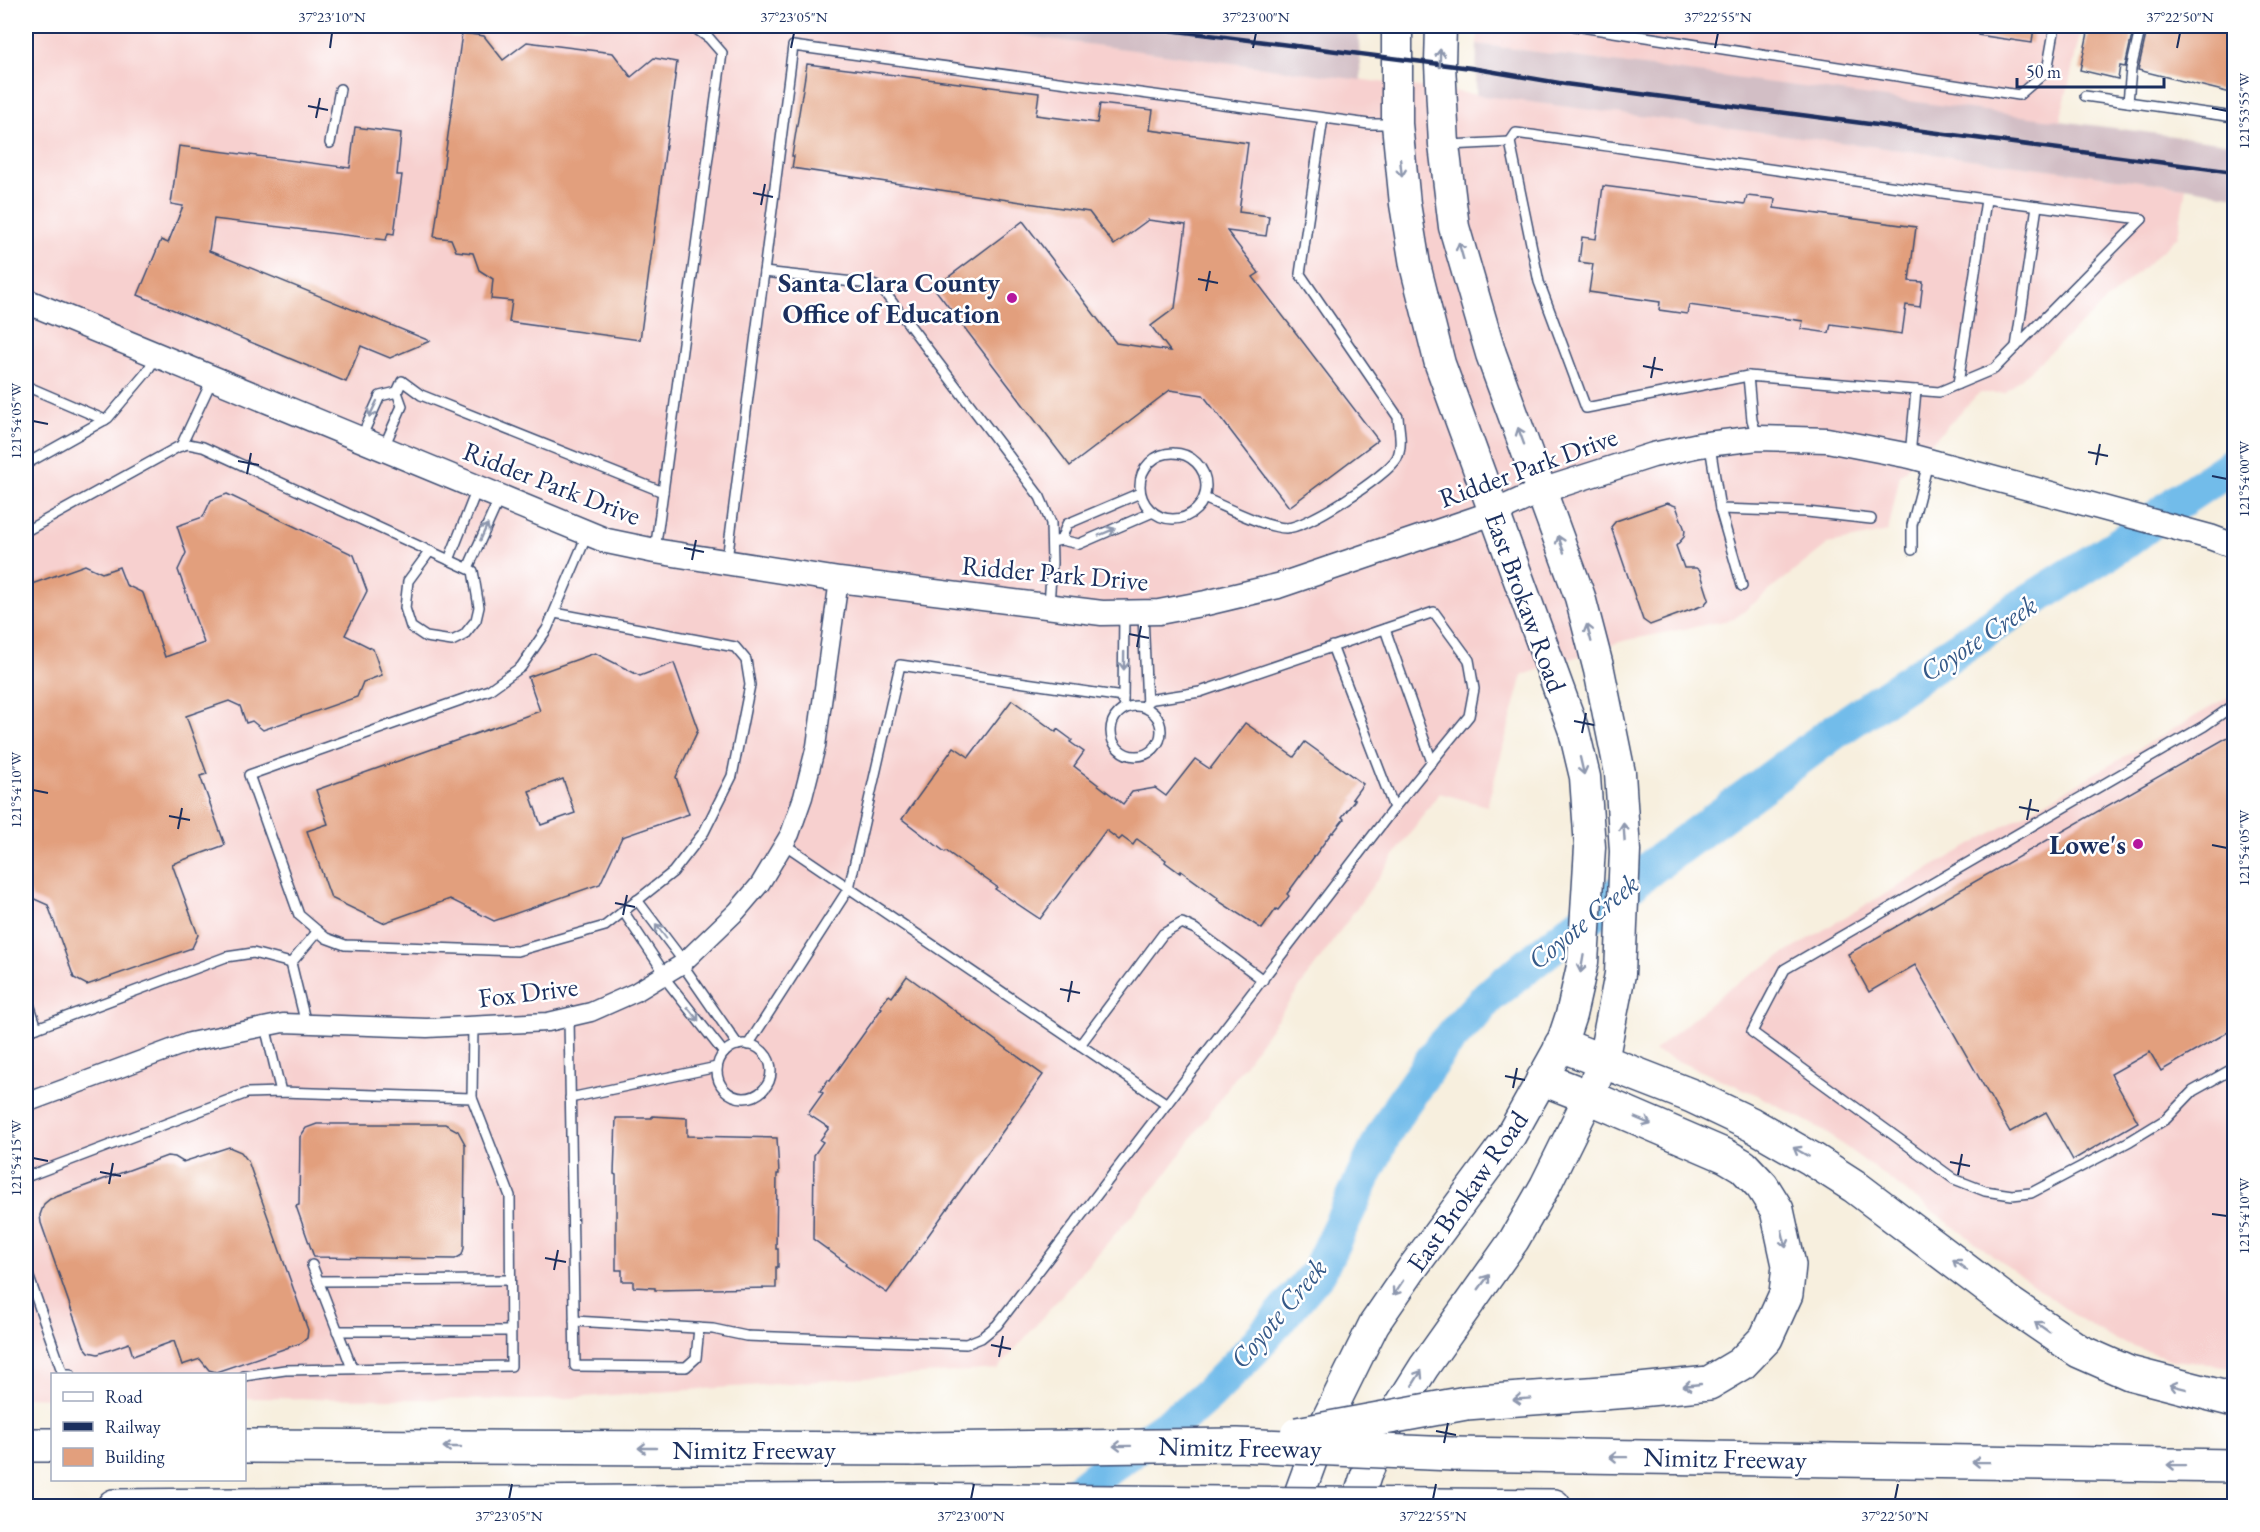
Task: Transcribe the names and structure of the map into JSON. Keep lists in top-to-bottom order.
{
  "streets": {
    "highway": ["Nimitz Freeway"],
    "main road": ["East Brokaw Road"],
    "street": ["Ridder Park Drive", "Fox Drive"]
  },
  "crossings": [
    ["Ridder Park Drive", "East Brokaw Road"],
    ["Ridder Park Drive", "Fox Drive"]
  ],
  "water": ["Coyote Creek"],
  "places": ["Santa Clara County Office of Education", "Lowe's"],
  "legend": ["Road", "Railway", "Building"],
  "scale_bar": "50 m",
  "coordinates": [
    "37°23'10\"N",
    "37°23'05\"N",
    "37°23'00\"N",
    "37°22'55\"N",
    "37°22'50\"N",
    "121°53'55\"W",
    "121°54'05\"W",
    "121°54'00\"W",
    "121°54'10\"W",
    "121°54'15\"W"
  ]
}
